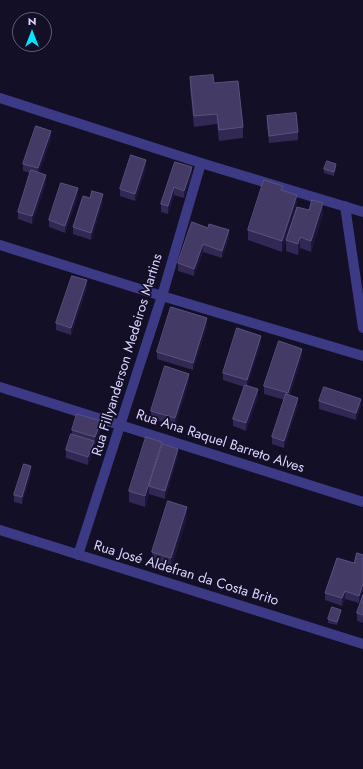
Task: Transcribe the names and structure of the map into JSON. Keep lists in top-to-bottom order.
{
  "streets": {
    "street": ["Rua Fillyanderson Medeiros Martins", "Rua Ana Raquel Barreto Alves", "Rua José Aldefran da Costa Brito"]
  },
  "crossings": [
    ["Rua Fillyanderson Medeiros Martins", "Rua Ana Raquel Barreto Alves"],
    ["Rua Fillyanderson Medeiros Martins", "Rua José Aldefran da Costa Brito"]
  ],
  "north": "top"
}
